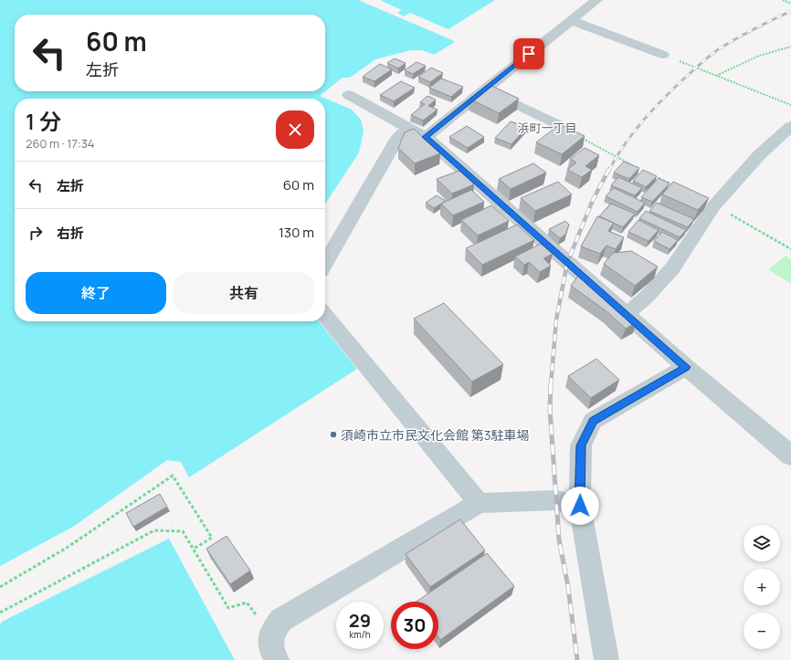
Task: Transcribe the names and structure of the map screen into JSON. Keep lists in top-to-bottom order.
{
  "districts": ["浜町一丁目"],
  "places": ["須崎市立市民文化会館 第3駐車場"],
  "page": {
    "turn": ["60 m", "左折"],
    "heading": ["1 分", "260 m · 17:34"],
    "list": [
      {
        "name": "左折",
        "value": "60 m"
      },
      {
        "name": "右折",
        "value": "130 m"
      }
    ],
    "buttons": ["終了", "共有"],
    "map_buttons": ["+", "−"],
    "speed": "29 km/h",
    "limit": "30"
  }
}
